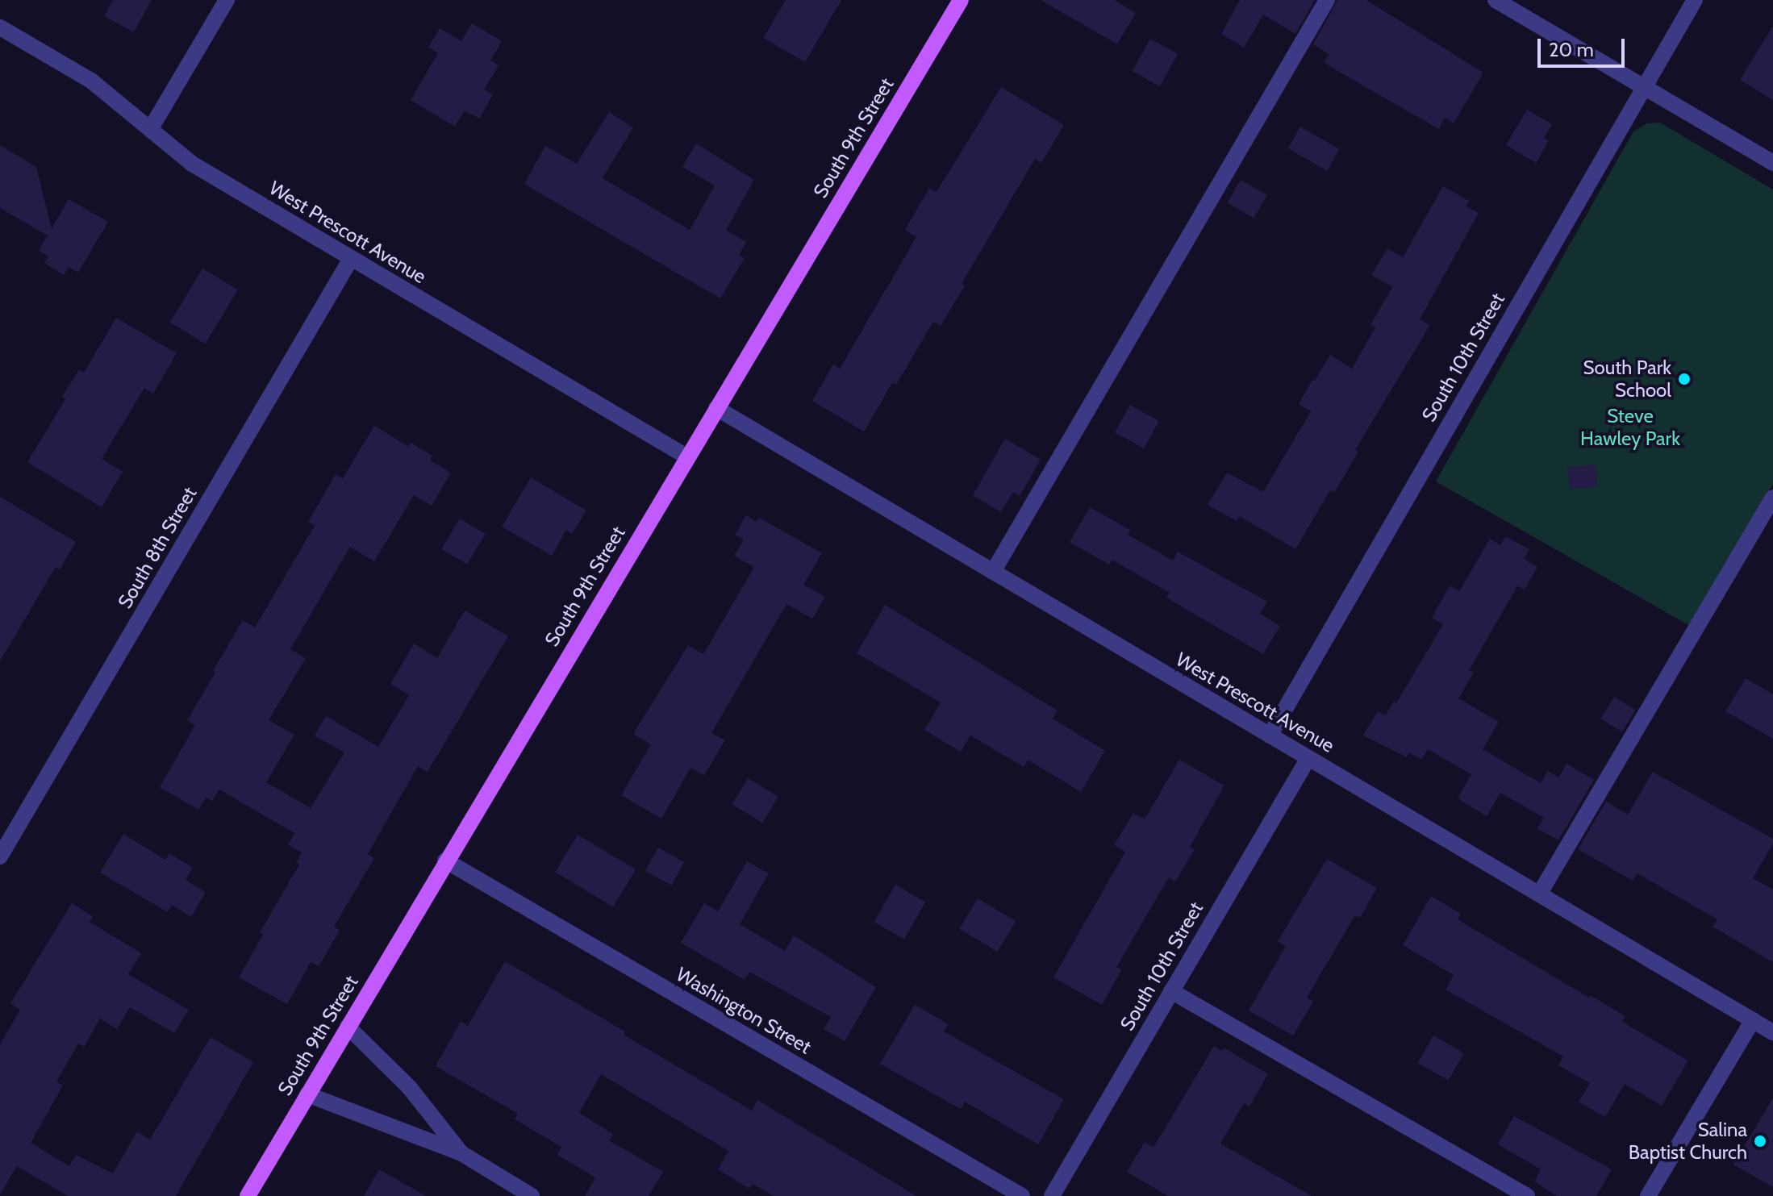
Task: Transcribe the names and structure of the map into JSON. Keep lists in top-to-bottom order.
{
  "streets": {
    "main road": ["South 9th Street"],
    "street": [
      "West Prescott Avenue",
      "South 10th Street",
      "South 8th Street",
      "Washington Street"
    ]
  },
  "crossings": [
    ["South 9th Street", "West Prescott Avenue"],
    ["South 9th Street", "Washington Street"],
    ["West Prescott Avenue", "South 10th Street"],
    ["West Prescott Avenue", "South 8th Street"]
  ],
  "parks": ["Steve Hawley Park"],
  "places": ["South Park School", "Salina Baptist Church"],
  "scale_bar": "20 m"
}
